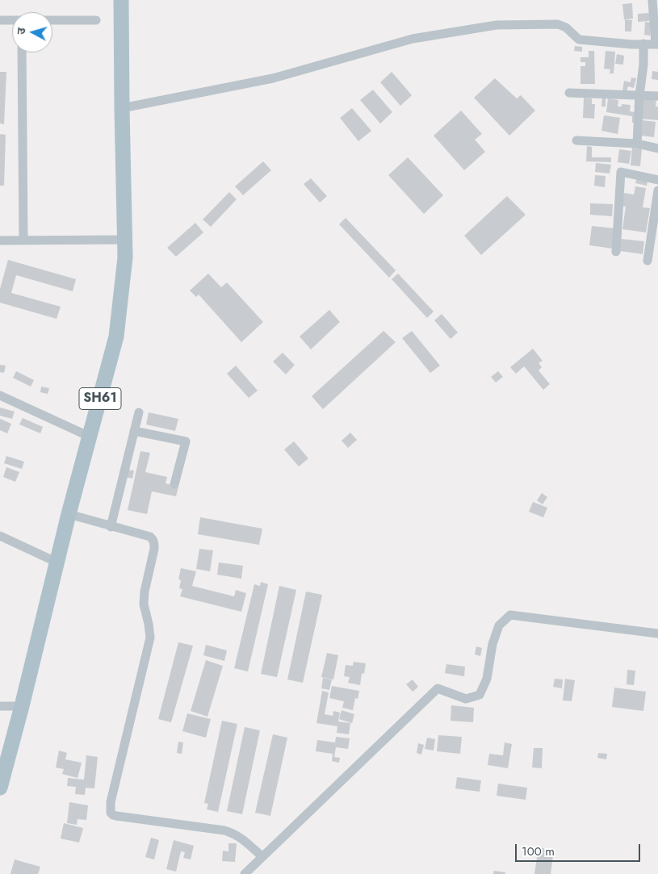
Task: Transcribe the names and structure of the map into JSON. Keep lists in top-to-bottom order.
{
  "streets": {
    "main road": ["SH61"]
  },
  "scale_bar": "100 m",
  "north": "left"
}
